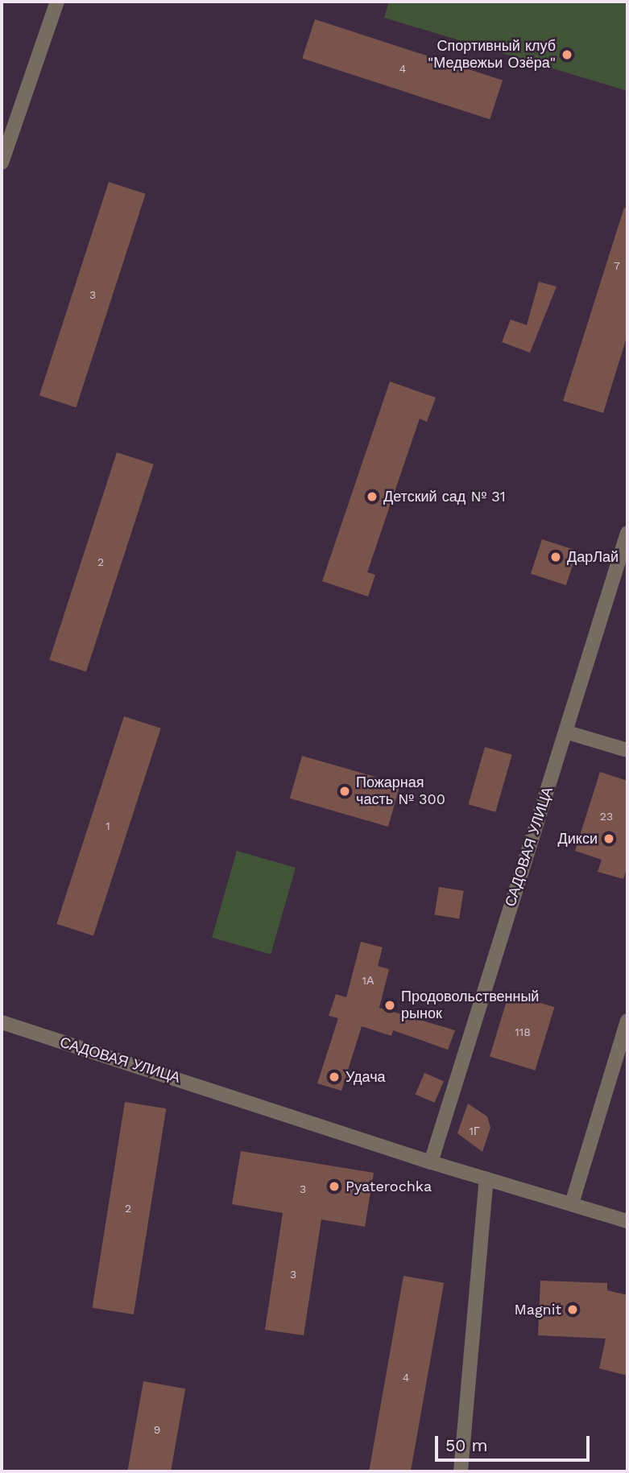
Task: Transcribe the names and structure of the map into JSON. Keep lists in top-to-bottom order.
{
  "streets": {
    "street": ["САДОВАЯ УЛИЦА"]
  },
  "places": [
    "Спортивный клуб \"Медвежьи Озёра\"",
    "Детский сад № 31",
    "ДарЛай",
    "Пожарная часть № 300",
    "Дикси",
    "Продовольственный рынок",
    "Удача",
    "Pyaterochka",
    "Magnit"
  ],
  "house_numbers": [
    "4",
    "7",
    "3",
    "2",
    "23",
    "1",
    "1А",
    "118",
    "1Г",
    "3",
    "2",
    "3",
    "4",
    "9"
  ],
  "scale_bar": "50 m"
}
